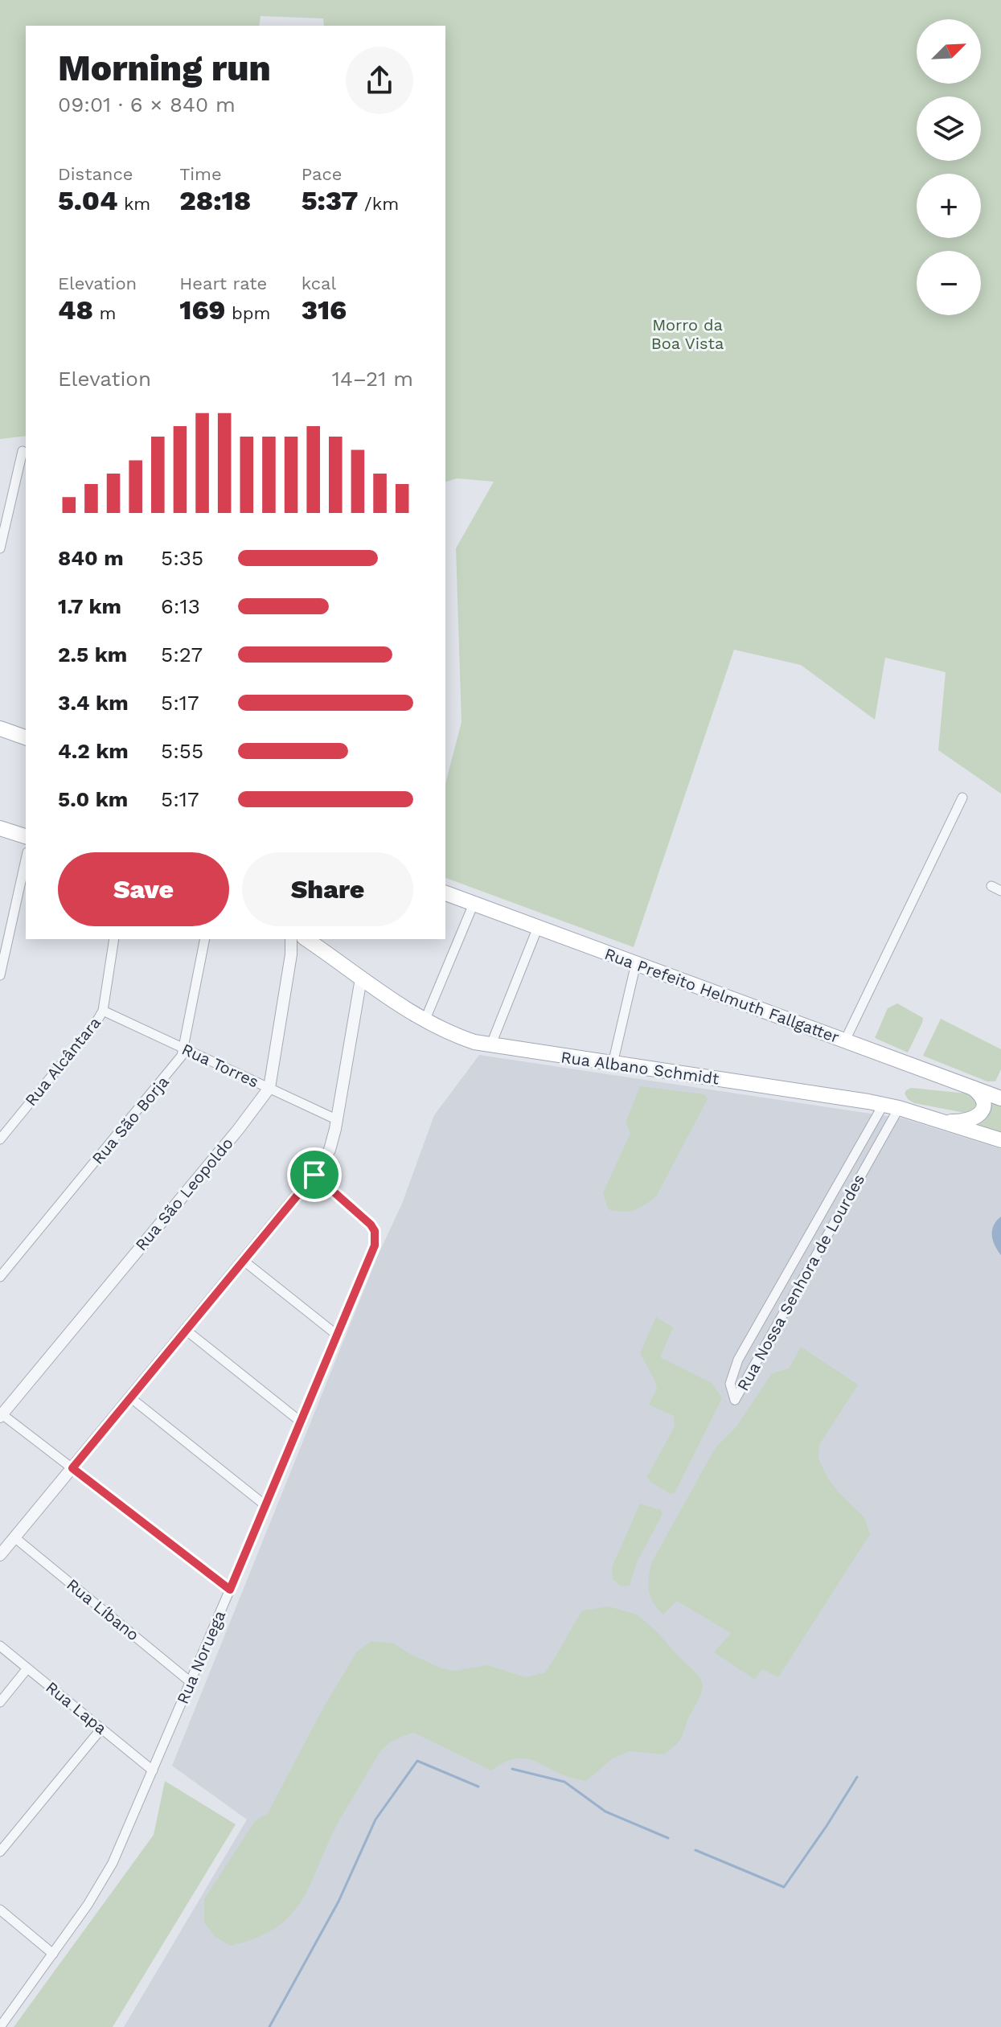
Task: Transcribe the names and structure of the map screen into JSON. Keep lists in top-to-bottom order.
{
  "streets": {
    "main road": ["Rua Prefeito Helmuth Fallgatter", "Rua Albano Schmidt"],
    "street": [
      "Rua Alcântara",
      "Rua Torres",
      "Rua São Borja",
      "Rua São Leopoldo",
      "Rua Nossa Senhora de Lourdes",
      "Rua Líbano",
      "Rua Noruega",
      "Rua Lapa"
    ]
  },
  "crossings": [
    ["Rua Alcântara", "Rua Torres"],
    ["Rua Torres", "Rua São Borja"],
    ["Rua Torres", "Rua São Leopoldo"],
    ["Rua Albano Schmidt", "Rua Nossa Senhora de Lourdes"],
    ["Rua Líbano", "Rua Noruega"],
    ["Rua Noruega", "Rua Lapa"]
  ],
  "parks": ["Morro da Boa Vista"],
  "north": "top right",
  "page": {
    "map_buttons": ["+", "−"],
    "heading": ["Morning run", "09:01 · 6 × 840 m"],
    "stats": [
      ["Distance", "5.04 km"],
      ["Time", "28:18"],
      ["Pace", "5:37 /km"],
      ["Elevation", "48 m"],
      ["Heart rate", "169 bpm"],
      ["kcal", "316"]
    ],
    "chart": ["Elevation", "14–21 m"],
    "list": [
      {
        "name": "840 m",
        "note": "5:35"
      },
      {
        "name": "1.7 km",
        "note": "6:13"
      },
      {
        "name": "2.5 km",
        "note": "5:27"
      },
      {
        "name": "3.4 km",
        "note": "5:17"
      },
      {
        "name": "4.2 km",
        "note": "5:55"
      },
      {
        "name": "5.0 km",
        "note": "5:17"
      }
    ],
    "buttons": ["Save", "Share"]
  }
}
